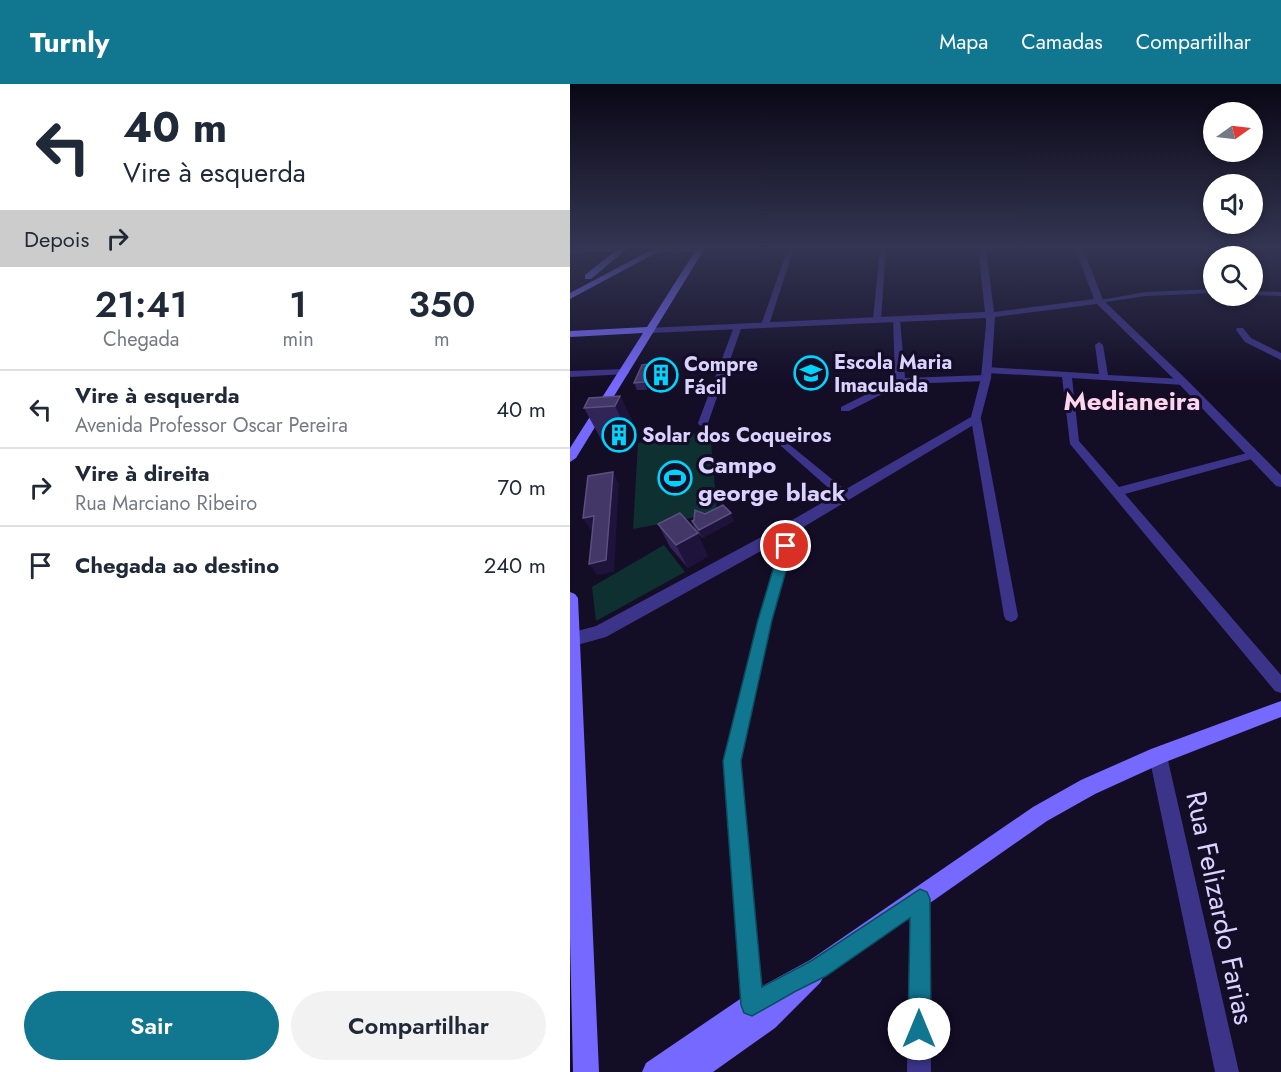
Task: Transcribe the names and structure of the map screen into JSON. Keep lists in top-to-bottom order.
{
  "streets": {
    "street": ["Rua Felizardo Farias"]
  },
  "districts": ["Medianeira"],
  "places": {
    "school or university": ["Escola Maria Imaculada"],
    "building": ["Compre Fácil", "Solar dos Coqueiros"],
    "sports": ["Campo george black"]
  },
  "north": "right",
  "page": {
    "header": "Turnly",
    "nav": ["Mapa", "Camadas", "Compartilhar"],
    "turn": ["40 m", "Vire à esquerda"],
    "then": "Depois",
    "eta": [
      "21:41",
      "Chegada",
      "1",
      "min",
      "350",
      "m"
    ],
    "list": [
      {
        "name": "Vire à esquerda",
        "note": "Avenida Professor Oscar Pereira",
        "value": "40 m"
      },
      {
        "name": "Vire à direita",
        "note": "Rua Marciano Ribeiro",
        "value": "70 m"
      },
      {
        "name": "Chegada ao destino",
        "value": "240 m"
      }
    ],
    "buttons": ["Sair", "Compartilhar"]
  }
}
